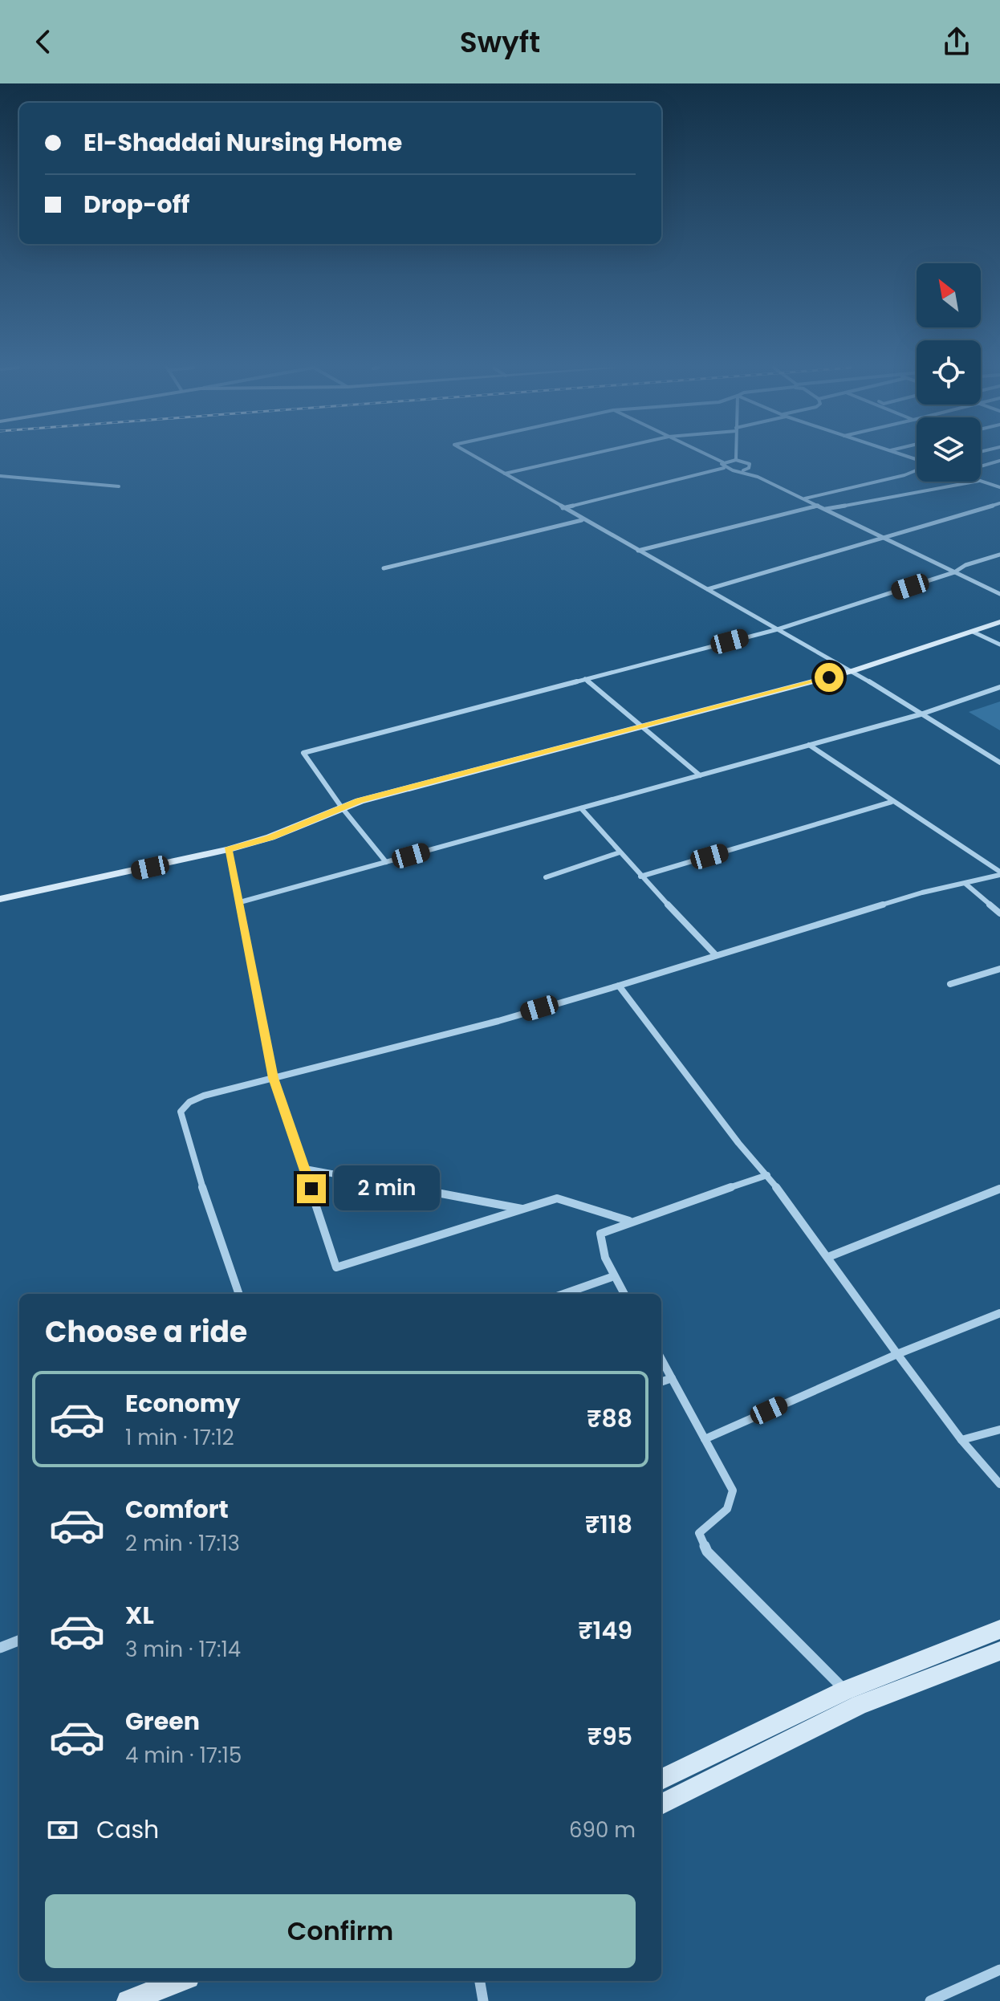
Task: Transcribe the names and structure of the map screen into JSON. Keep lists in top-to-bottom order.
{
  "north": "top left",
  "page": {
    "header": "Swyft",
    "banner": ["El-Shaddai Nursing Home", "Drop-off"],
    "bubble": "2 min",
    "heading": "Choose a ride",
    "list": [
      {
        "name": "Economy",
        "note": "1 min · 17:12",
        "value": "₹88"
      },
      {
        "name": "Comfort",
        "note": "2 min · 17:13",
        "value": "₹118"
      },
      {
        "name": "XL",
        "note": "3 min · 17:14",
        "value": "₹149"
      },
      {
        "name": "Green",
        "note": "4 min · 17:15",
        "value": "₹95"
      }
    ],
    "pay": ["Cash", "690 m"],
    "buttons": "Confirm"
  }
}
